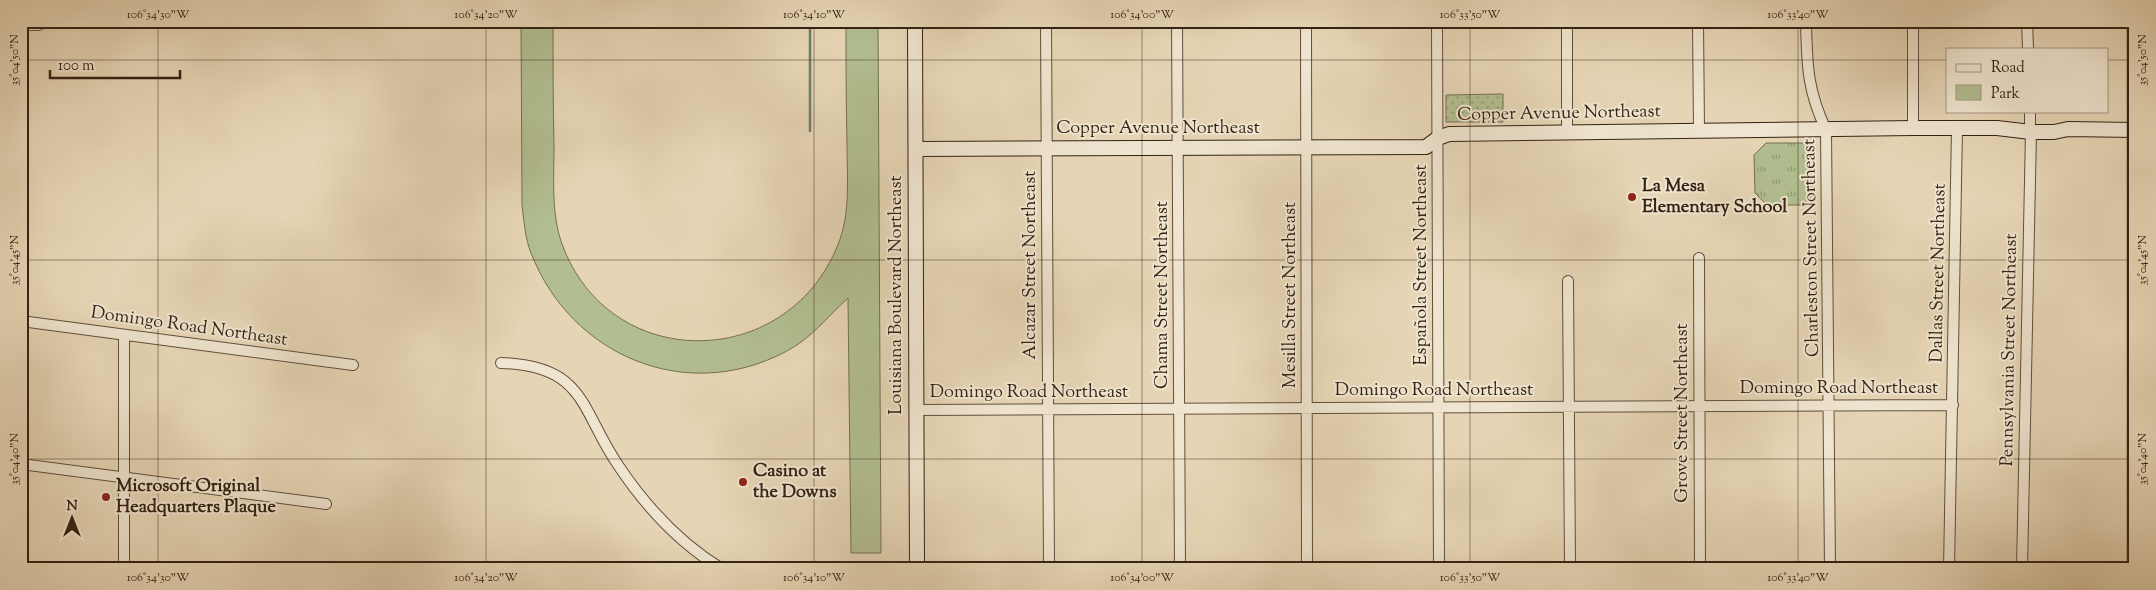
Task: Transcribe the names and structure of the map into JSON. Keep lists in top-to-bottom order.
{
  "streets": {
    "street": [
      "Copper Avenue Northeast",
      "Charleston Street Northeast",
      "Alcazar Street Northeast",
      "Española Street Northeast",
      "Dallas Street Northeast",
      "Louisiana Boulevard Northeast",
      "Chama Street Northeast",
      "Mesilla Street Northeast",
      "Domingo Road Northeast",
      "Pennsylvania Street Northeast",
      "Grove Street Northeast"
    ]
  },
  "crossings": [
    ["Copper Avenue Northeast", "Charleston Street Northeast"],
    ["Copper Avenue Northeast", "Alcazar Street Northeast"],
    ["Copper Avenue Northeast", "Española Street Northeast"],
    ["Copper Avenue Northeast", "Dallas Street Northeast"],
    ["Copper Avenue Northeast", "Louisiana Boulevard Northeast"],
    ["Copper Avenue Northeast", "Chama Street Northeast"],
    ["Copper Avenue Northeast", "Mesilla Street Northeast"],
    ["Copper Avenue Northeast", "Pennsylvania Street Northeast"],
    ["Charleston Street Northeast", "Domingo Road Northeast"],
    ["Alcazar Street Northeast", "Domingo Road Northeast"],
    ["Española Street Northeast", "Domingo Road Northeast"],
    ["Dallas Street Northeast", "Domingo Road Northeast"],
    ["Louisiana Boulevard Northeast", "Domingo Road Northeast"],
    ["Chama Street Northeast", "Domingo Road Northeast"],
    ["Mesilla Street Northeast", "Domingo Road Northeast"],
    ["Domingo Road Northeast", "Grove Street Northeast"]
  ],
  "places": ["La Mesa Elementary School", "Casino at the Downs", "Microsoft Original Headquarters Plaque"],
  "legend": ["Road", "Park"],
  "scale_bar": "100 m",
  "north": "top",
  "coordinates": [
    "106°34'30\"W",
    "106°34'20\"W",
    "106°34'10\"W",
    "106°34'00\"W",
    "106°33'50\"W",
    "106°33'40\"W",
    "35°04'50\"N",
    "35°04'45\"N",
    "35°04'40\"N"
  ]
}
